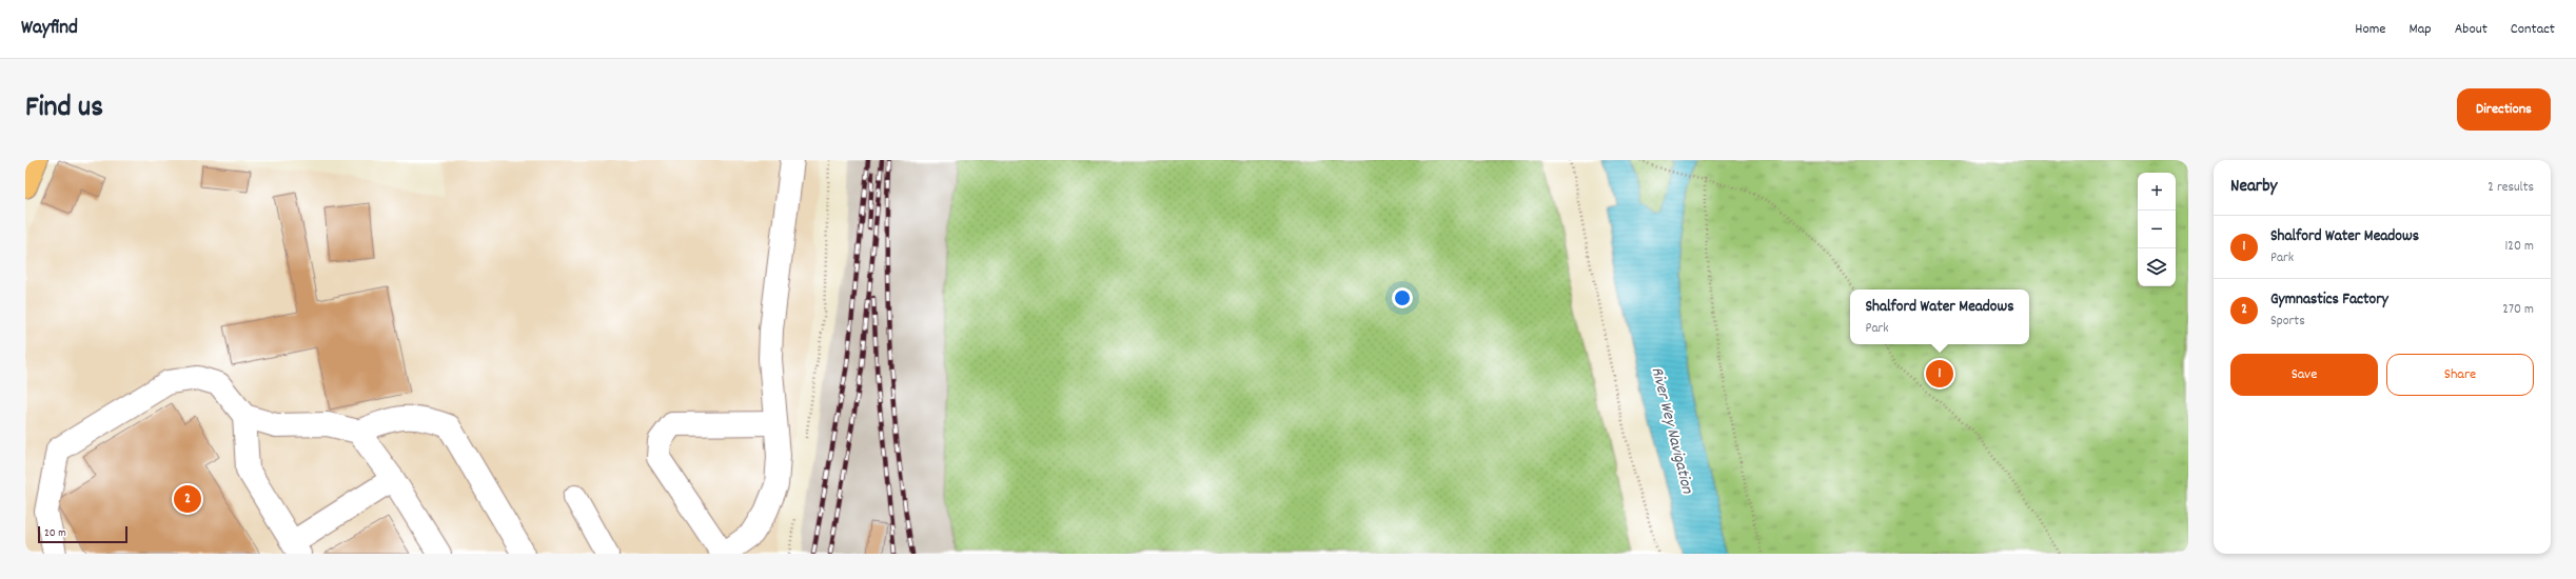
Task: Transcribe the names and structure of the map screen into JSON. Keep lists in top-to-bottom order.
{
  "water": ["River Wey Navigation"],
  "scale_bar": "20 m",
  "page": {
    "header": "Wayfind",
    "nav": [
      "Home",
      "Map",
      "About",
      "Contact"
    ],
    "title": "Find us",
    "buttons": [
      "Directions",
      ["Save", "Share"]
    ],
    "heading": ["Nearby", "2 results"],
    "map_buttons": ["+", "−"],
    "list": [
      {
        "mark": "1",
        "name": "Shalford Water Meadows",
        "note": "Park",
        "value": "120 m"
      },
      {
        "mark": "2",
        "name": "Gymnastics Factory",
        "note": "Sports",
        "value": "270 m"
      }
    ],
    "popup": ["Shalford Water Meadows", "Park"],
    "pins": ["1", "2"],
    "scale": "20 m"
  }
}
